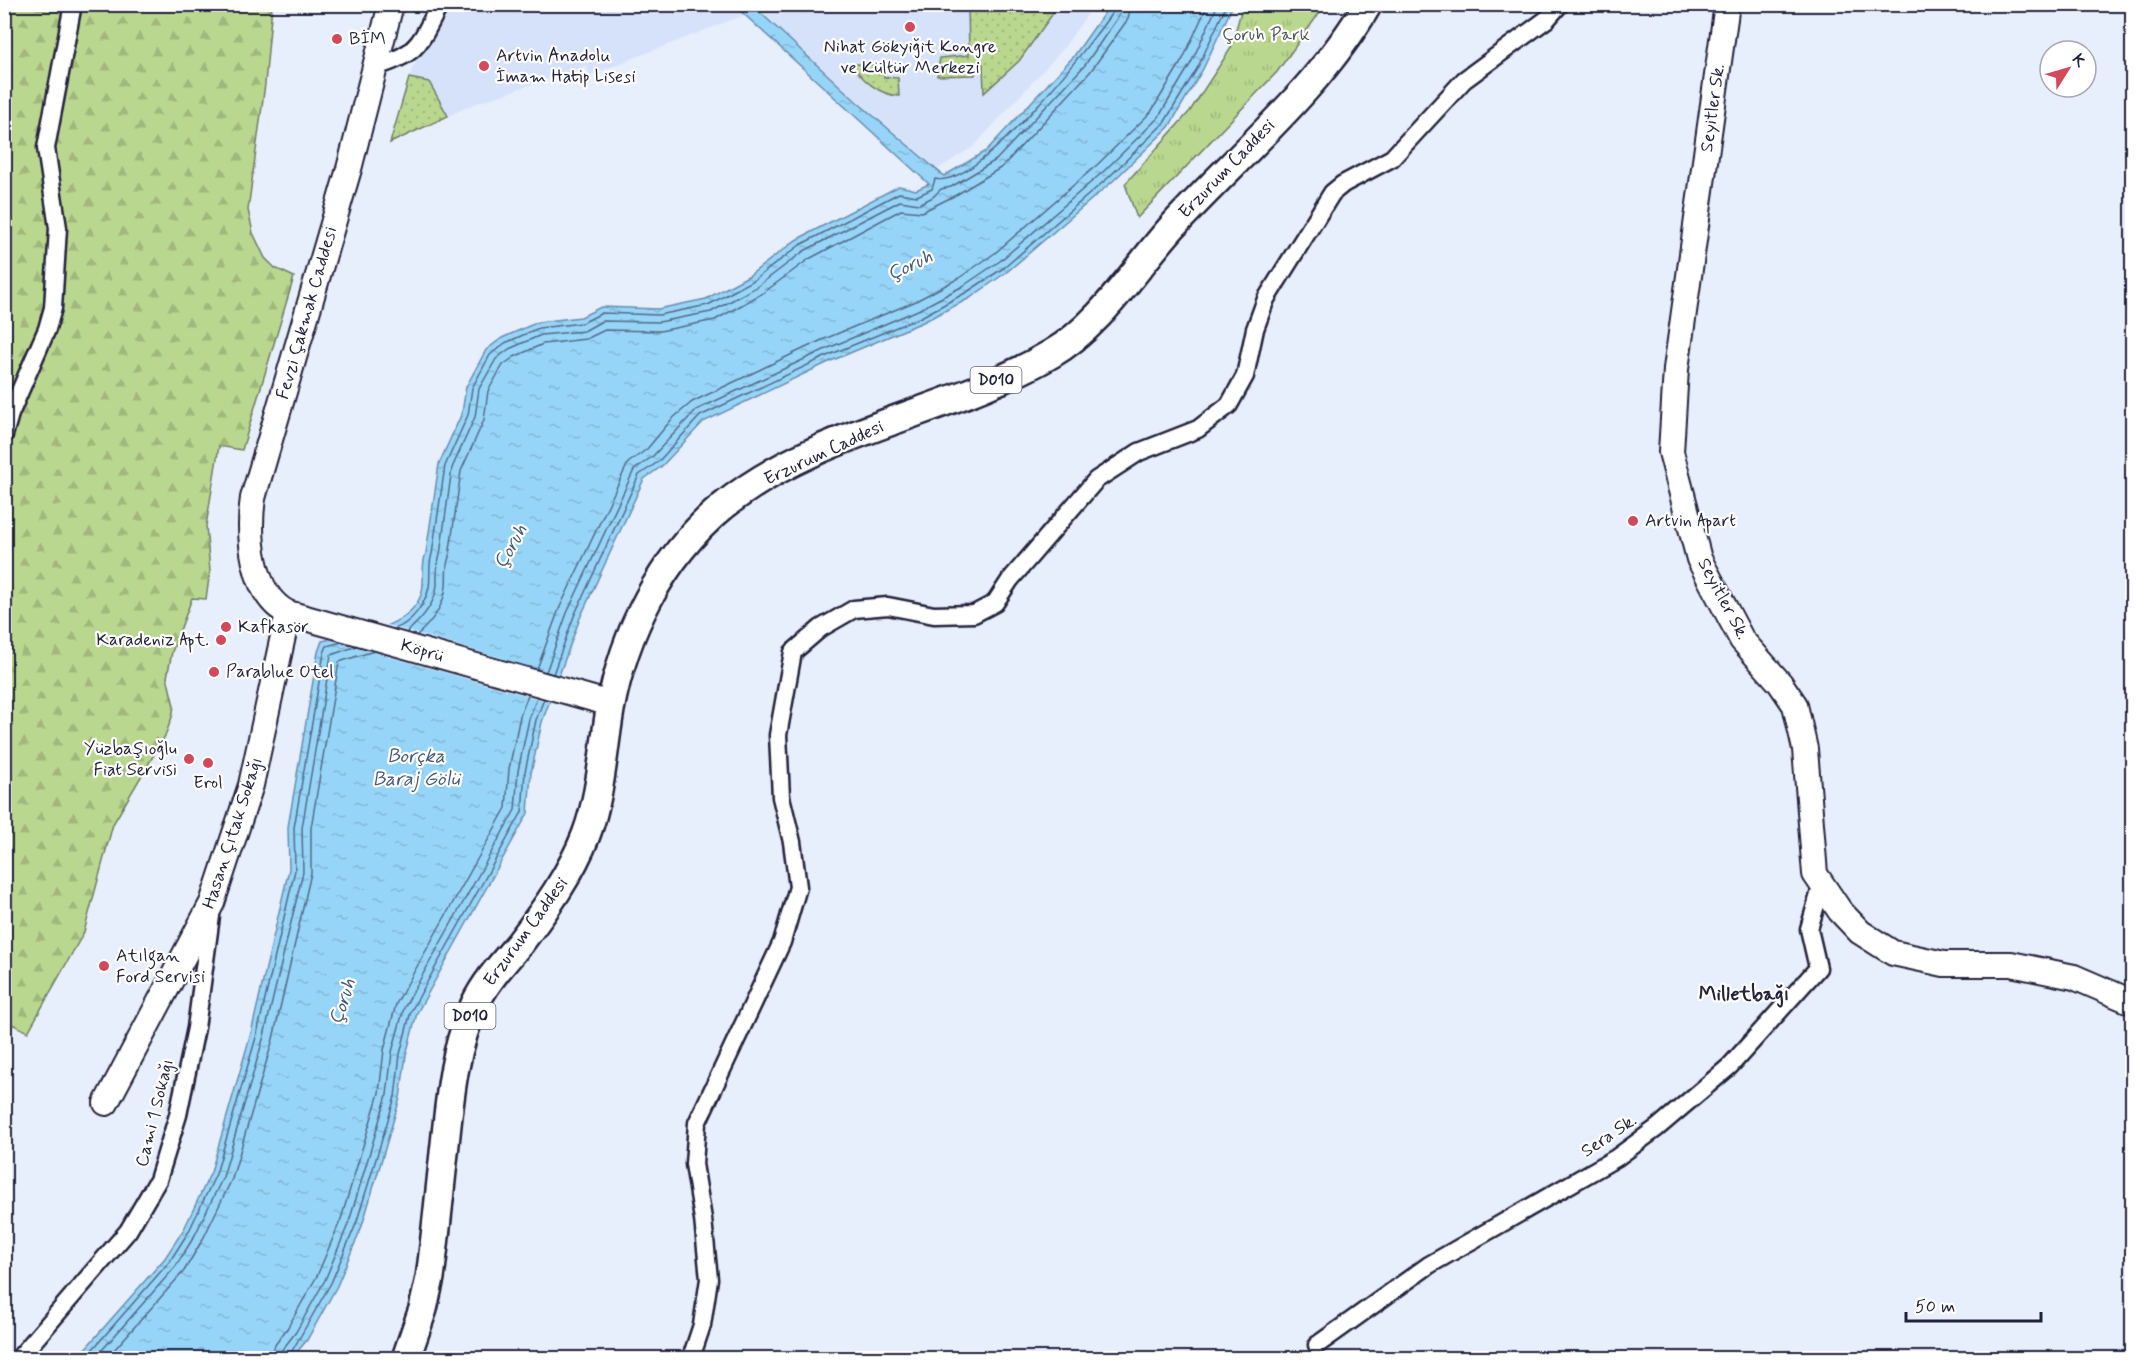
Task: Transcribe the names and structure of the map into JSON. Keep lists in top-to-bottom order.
{
  "streets": {
    "main road": ["Erzurum Caddesi", "D010"],
    "street": [
      "Seyitler Sk.",
      "Fevzi Çakmak Caddesi",
      "Köprü",
      "Hasan Çıtak Sokağı",
      "Cami 1 Sokağı",
      "Sera Sk."
    ]
  },
  "crossings": [
    ["Seyitler Sk.", "Sera Sk."],
    ["Erzurum Caddesi", "Köprü"],
    ["Fevzi Çakmak Caddesi", "Köprü"],
    ["Fevzi Çakmak Caddesi", "Hasan Çıtak Sokağı"],
    ["Köprü", "Hasan Çıtak Sokağı"],
    ["Hasan Çıtak Sokağı", "Cami 1 Sokağı"]
  ],
  "districts": ["Milletbağı"],
  "water": ["Çoruh", "Borçka Baraj Gölü"],
  "parks": ["Çoruh Park"],
  "places": [
    "Nihat Gökyiğit Kongre ve Kültür Merkezi",
    "BİM",
    "Artvin Anadolu İmam Hatip Lisesi",
    "Artvin Apart",
    "Kafkasör",
    "Karadeniz Apt.",
    "Parablue Otel",
    "Yüzbaşıoğlu Fiat Servisi",
    "Erol",
    "Atılgan Ford Servisi"
  ],
  "scale_bar": "50 m",
  "north": "top right"
}
